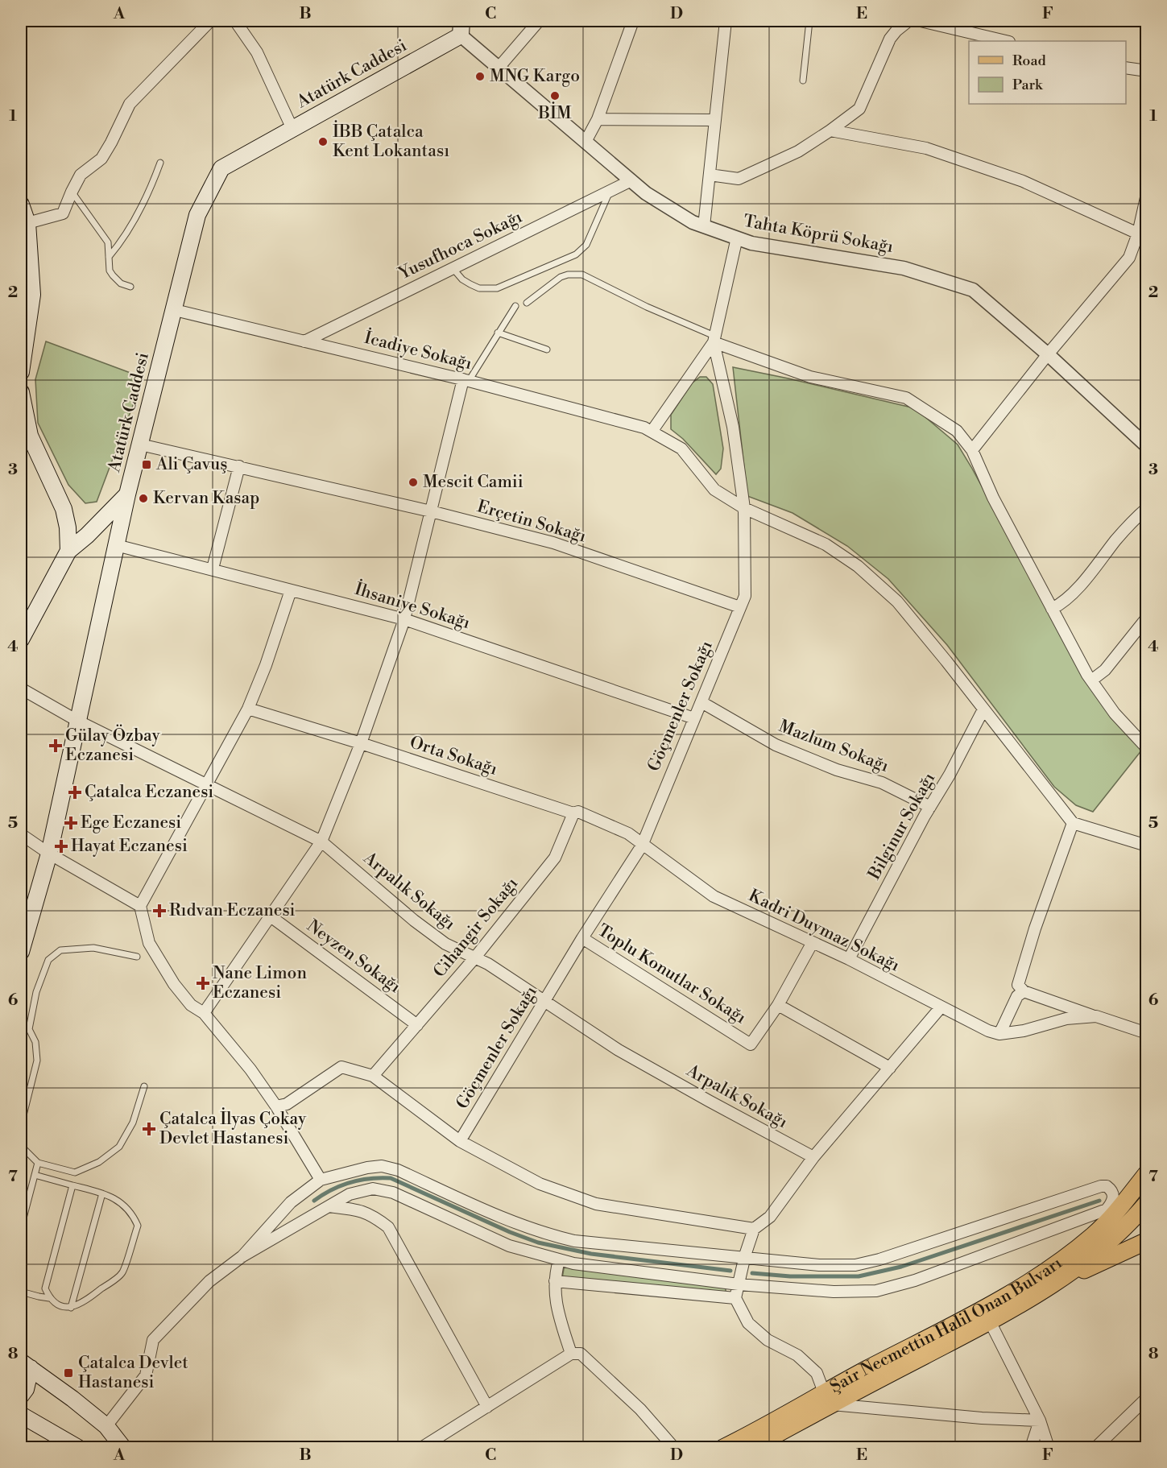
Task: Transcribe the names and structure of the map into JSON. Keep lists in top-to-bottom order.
{
  "streets": {
    "main road": ["Atatürk Caddesi", "Şair Necmettin Halil Onan Bulvarı"],
    "street": [
      "Tahta Köprü Sokağı",
      "Yusufhoca Sokağı",
      "İcadiye Sokağı",
      "Erçetin Sokağı",
      "İhsaniye Sokağı",
      "Göçmenler Sokağı",
      "Mazlum Sokağı",
      "Orta Sokağı",
      "Bilginur Sokağı",
      "Arpalık Sokağı",
      "Cihangir Sokağı",
      "Kadri Duymaz Sokağı",
      "Neyzen Sokağı",
      "Toplu Konutlar Sokağı"
    ]
  },
  "crossings": [
    ["Atatürk Caddesi", "Tahta Köprü Sokağı"],
    ["Atatürk Caddesi", "İcadiye Sokağı"],
    ["Atatürk Caddesi", "Erçetin Sokağı"],
    ["Atatürk Caddesi", "İhsaniye Sokağı"],
    ["Atatürk Caddesi", "Arpalık Sokağı"],
    ["Tahta Köprü Sokağı", "Yusufhoca Sokağı"],
    ["Tahta Köprü Sokağı", "Göçmenler Sokağı"],
    ["Yusufhoca Sokağı", "İcadiye Sokağı"],
    ["İcadiye Sokağı", "Göçmenler Sokağı"],
    ["İcadiye Sokağı", "Bilginur Sokağı"],
    ["Erçetin Sokağı", "Göçmenler Sokağı"],
    ["İhsaniye Sokağı", "Göçmenler Sokağı"],
    ["Göçmenler Sokağı", "Mazlum Sokağı"],
    ["Göçmenler Sokağı", "Orta Sokağı"],
    ["Göçmenler Sokağı", "Arpalık Sokağı"],
    ["Göçmenler Sokağı", "Kadri Duymaz Sokağı"],
    ["Göçmenler Sokağı", "Toplu Konutlar Sokağı"],
    ["Mazlum Sokağı", "Bilginur Sokağı"],
    ["Orta Sokağı", "Cihangir Sokağı"],
    ["Orta Sokağı", "Kadri Duymaz Sokağı"],
    ["Bilginur Sokağı", "Kadri Duymaz Sokağı"],
    ["Arpalık Sokağı", "Cihangir Sokağı"],
    ["Cihangir Sokağı", "Neyzen Sokağı"],
    ["Kadri Duymaz Sokağı", "Toplu Konutlar Sokağı"]
  ],
  "places": {
    "other": [
      "MNG Kargo",
      "BİM",
      "İBB Çatalca Kent Lokantası",
      "Mescit Camii",
      "Kervan Kasap"
    ],
    "transit": ["Ali Çavuş", "Çatalca Devlet Hastanesi"],
    "health": [
      "Gülay Özbay Eczanesi",
      "Çatalca Eczanesi",
      "Ege Eczanesi",
      "Hayat Eczanesi",
      "Rıdvan Eczanesi",
      "Nane Limon Eczanesi",
      "Çatalca İlyas Çokay Devlet Hastanesi"
    ]
  },
  "legend": ["Road", "Park"],
  "grid": {
    "columns": [
      "A",
      "B",
      "C",
      "D",
      "E",
      "F"
    ],
    "rows": [
      "1",
      "2",
      "3",
      "4",
      "5",
      "6",
      "7",
      "8"
    ]
  }
}
